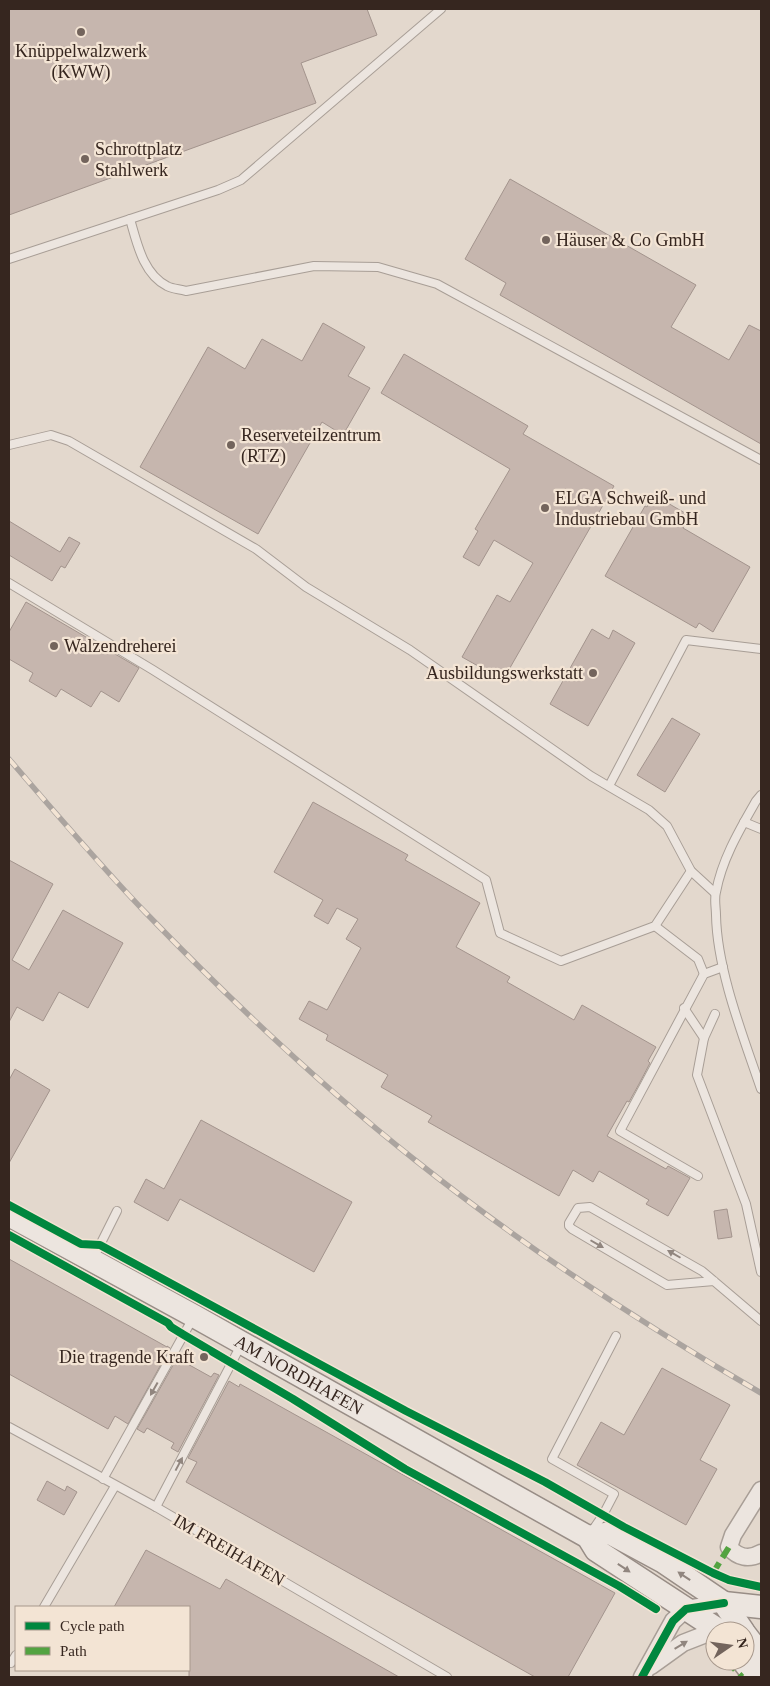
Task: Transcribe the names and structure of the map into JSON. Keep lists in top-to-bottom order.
{
  "streets": {
    "main road": ["AM NORDHAFEN"],
    "lane": ["IM FREIHAFEN"]
  },
  "places": [
    "Knüppelwalzwerk (KWW)",
    "Schrottplatz Stahlwerk",
    "Häuser & Co GmbH",
    "Reserveteilzentrum (RTZ)",
    "ELGA Schweiß- und Industriebau GmbH",
    "Walzendreherei",
    "Ausbildungswerkstatt",
    "Die tragende Kraft"
  ],
  "legend": ["Cycle path", "Path"],
  "north": "right"
}
